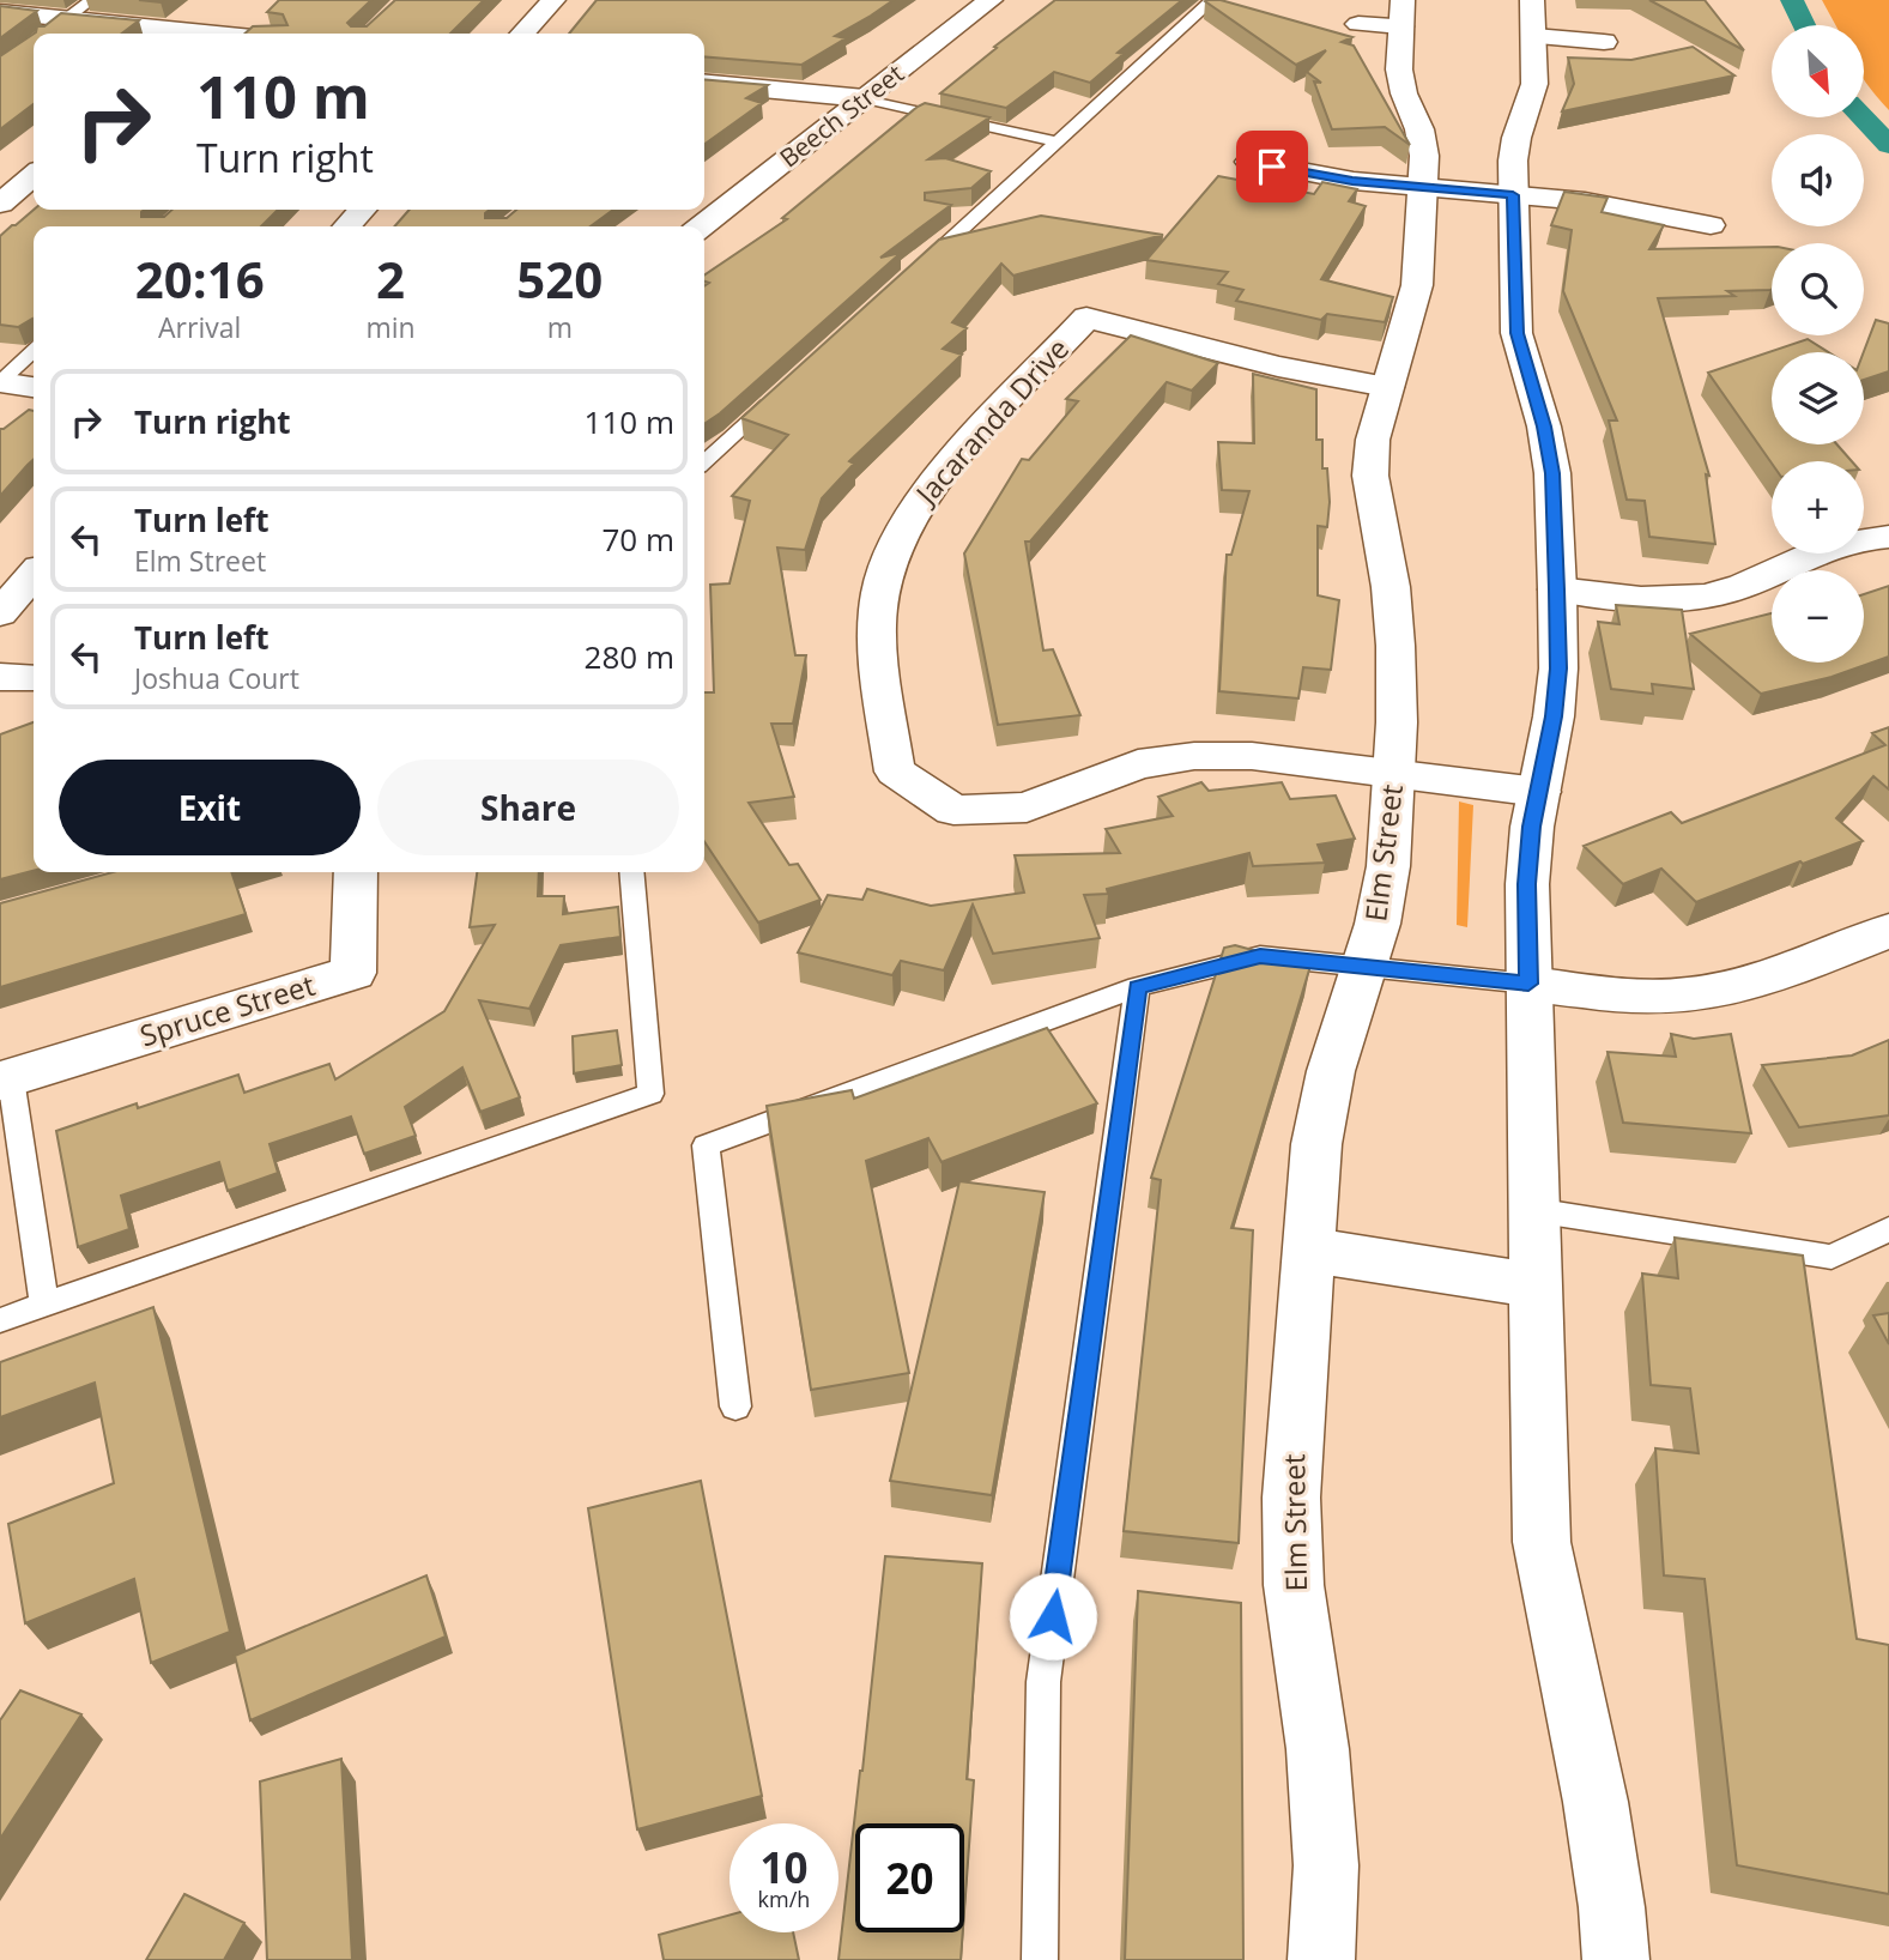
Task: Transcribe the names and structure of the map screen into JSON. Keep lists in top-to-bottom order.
{
  "streets": {
    "street": [
      "Beech Street",
      "Jacaranda Drive",
      "Elm Street",
      "Spruce Street"
    ]
  },
  "crossings": [
    ["Jacaranda Drive", "Elm Street"]
  ],
  "north": "bottom right",
  "page": {
    "map_buttons": ["+", "−"],
    "turn": ["110 m", "Turn right"],
    "eta": [
      "20:16",
      "Arrival",
      "2",
      "min",
      "520",
      "m"
    ],
    "list": [
      {
        "name": "Turn right",
        "value": "110 m"
      },
      {
        "name": "Turn left",
        "note": "Elm Street",
        "value": "70 m"
      },
      {
        "name": "Turn left",
        "note": "Joshua Court",
        "value": "280 m"
      }
    ],
    "buttons": ["Exit", "Share"],
    "speed": "10 km/h",
    "limit": "20"
  }
}
